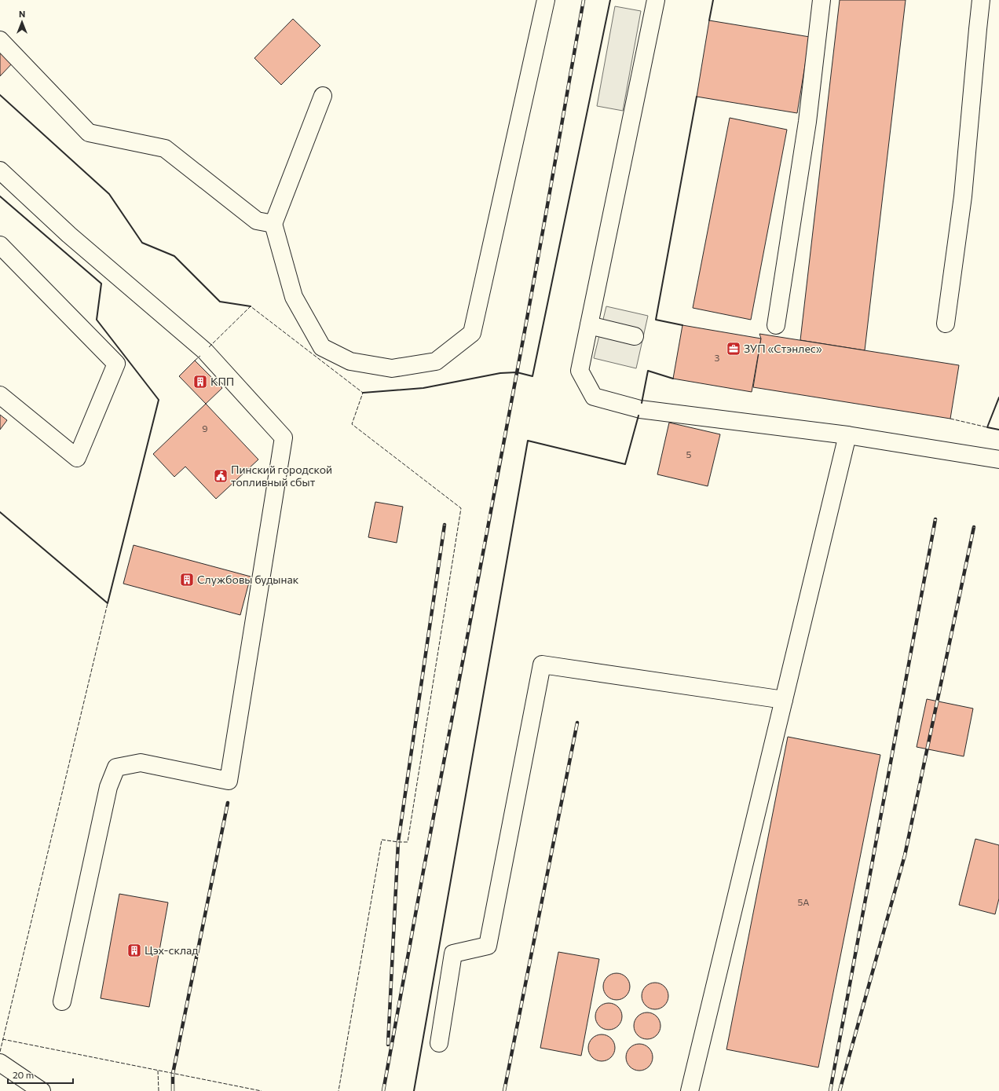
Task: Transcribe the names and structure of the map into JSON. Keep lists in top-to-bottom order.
{
  "places": {
    "office": ["ЗУП «Стэнлес»"],
    "building": ["КПП", "Службовы будынак", "Цэх-склад"],
    "public building": ["Пинский городской топливный сбыт"]
  },
  "house_numbers": [
    "3",
    "9",
    "5",
    "5А"
  ],
  "scale_bar": "20 m",
  "north": "top"
}
